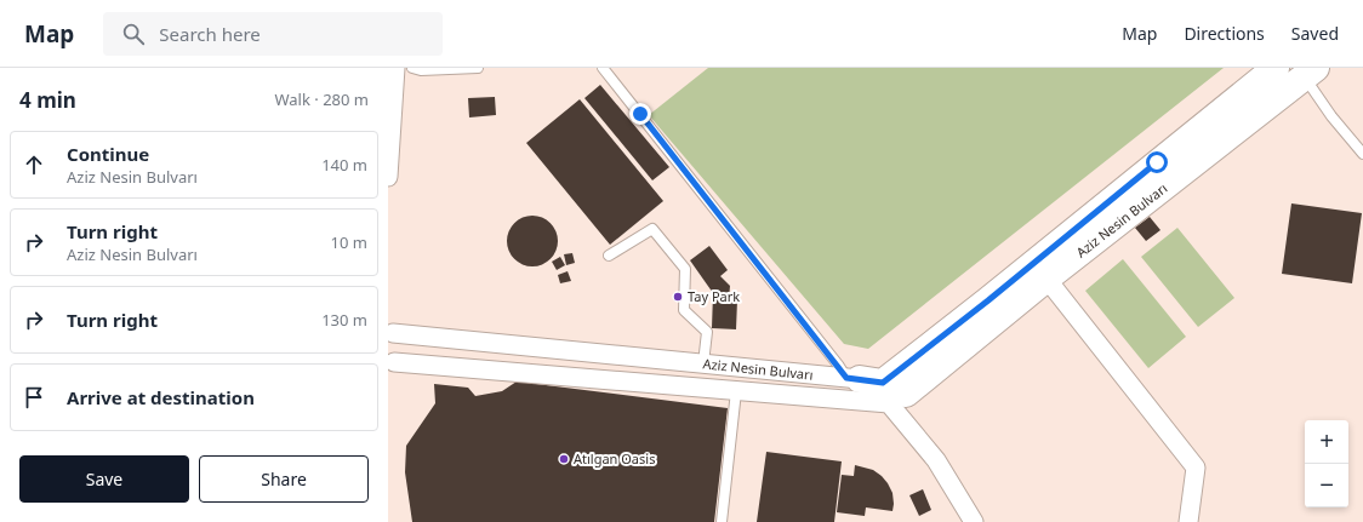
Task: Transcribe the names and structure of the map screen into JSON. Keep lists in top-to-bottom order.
{
  "streets": {
    "street": ["Aziz Nesin Bulvarı"]
  },
  "places": ["Tay Park", "Atılgan Oasis"],
  "page": {
    "header": "Map",
    "search": "Search here",
    "nav": ["Map", "Directions", "Saved"],
    "heading": ["4 min", "Walk · 280 m"],
    "list": [
      ["Continue", "Aziz Nesin Bulvarı", "140 m"],
      ["Turn right", "Aziz Nesin Bulvarı", "10 m"],
      ["Turn right", "130 m"],
      "Arrive at destination"
    ],
    "map_buttons": ["+", "−"],
    "buttons": ["Save", "Share"]
  }
}
